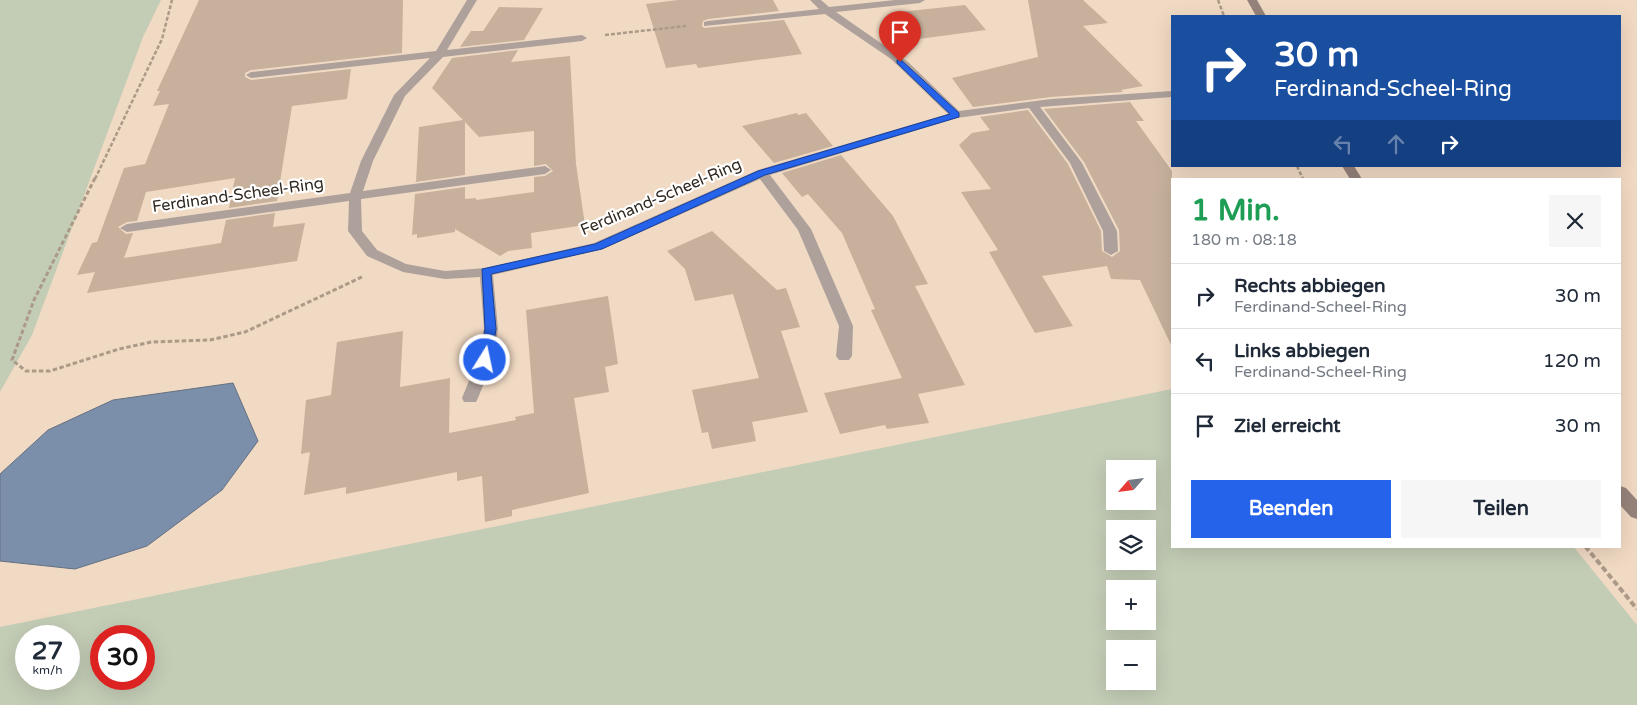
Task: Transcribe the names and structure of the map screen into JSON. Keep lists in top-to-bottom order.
{
  "streets": {
    "street": ["Ferdinand-Scheel-Ring"]
  },
  "north": "bottom left",
  "page": {
    "turn": ["30 m", "Ferdinand-Scheel-Ring"],
    "heading": ["1 Min.", "180 m · 08:18"],
    "list": [
      {
        "name": "Rechts abbiegen",
        "note": "Ferdinand-Scheel-Ring",
        "value": "30 m"
      },
      {
        "name": "Links abbiegen",
        "note": "Ferdinand-Scheel-Ring",
        "value": "120 m"
      },
      {
        "name": "Ziel erreicht",
        "value": "30 m"
      }
    ],
    "map_buttons": ["+", "−"],
    "buttons": ["Beenden", "Teilen"],
    "speed": "27 km/h",
    "limit": "30"
  }
}
